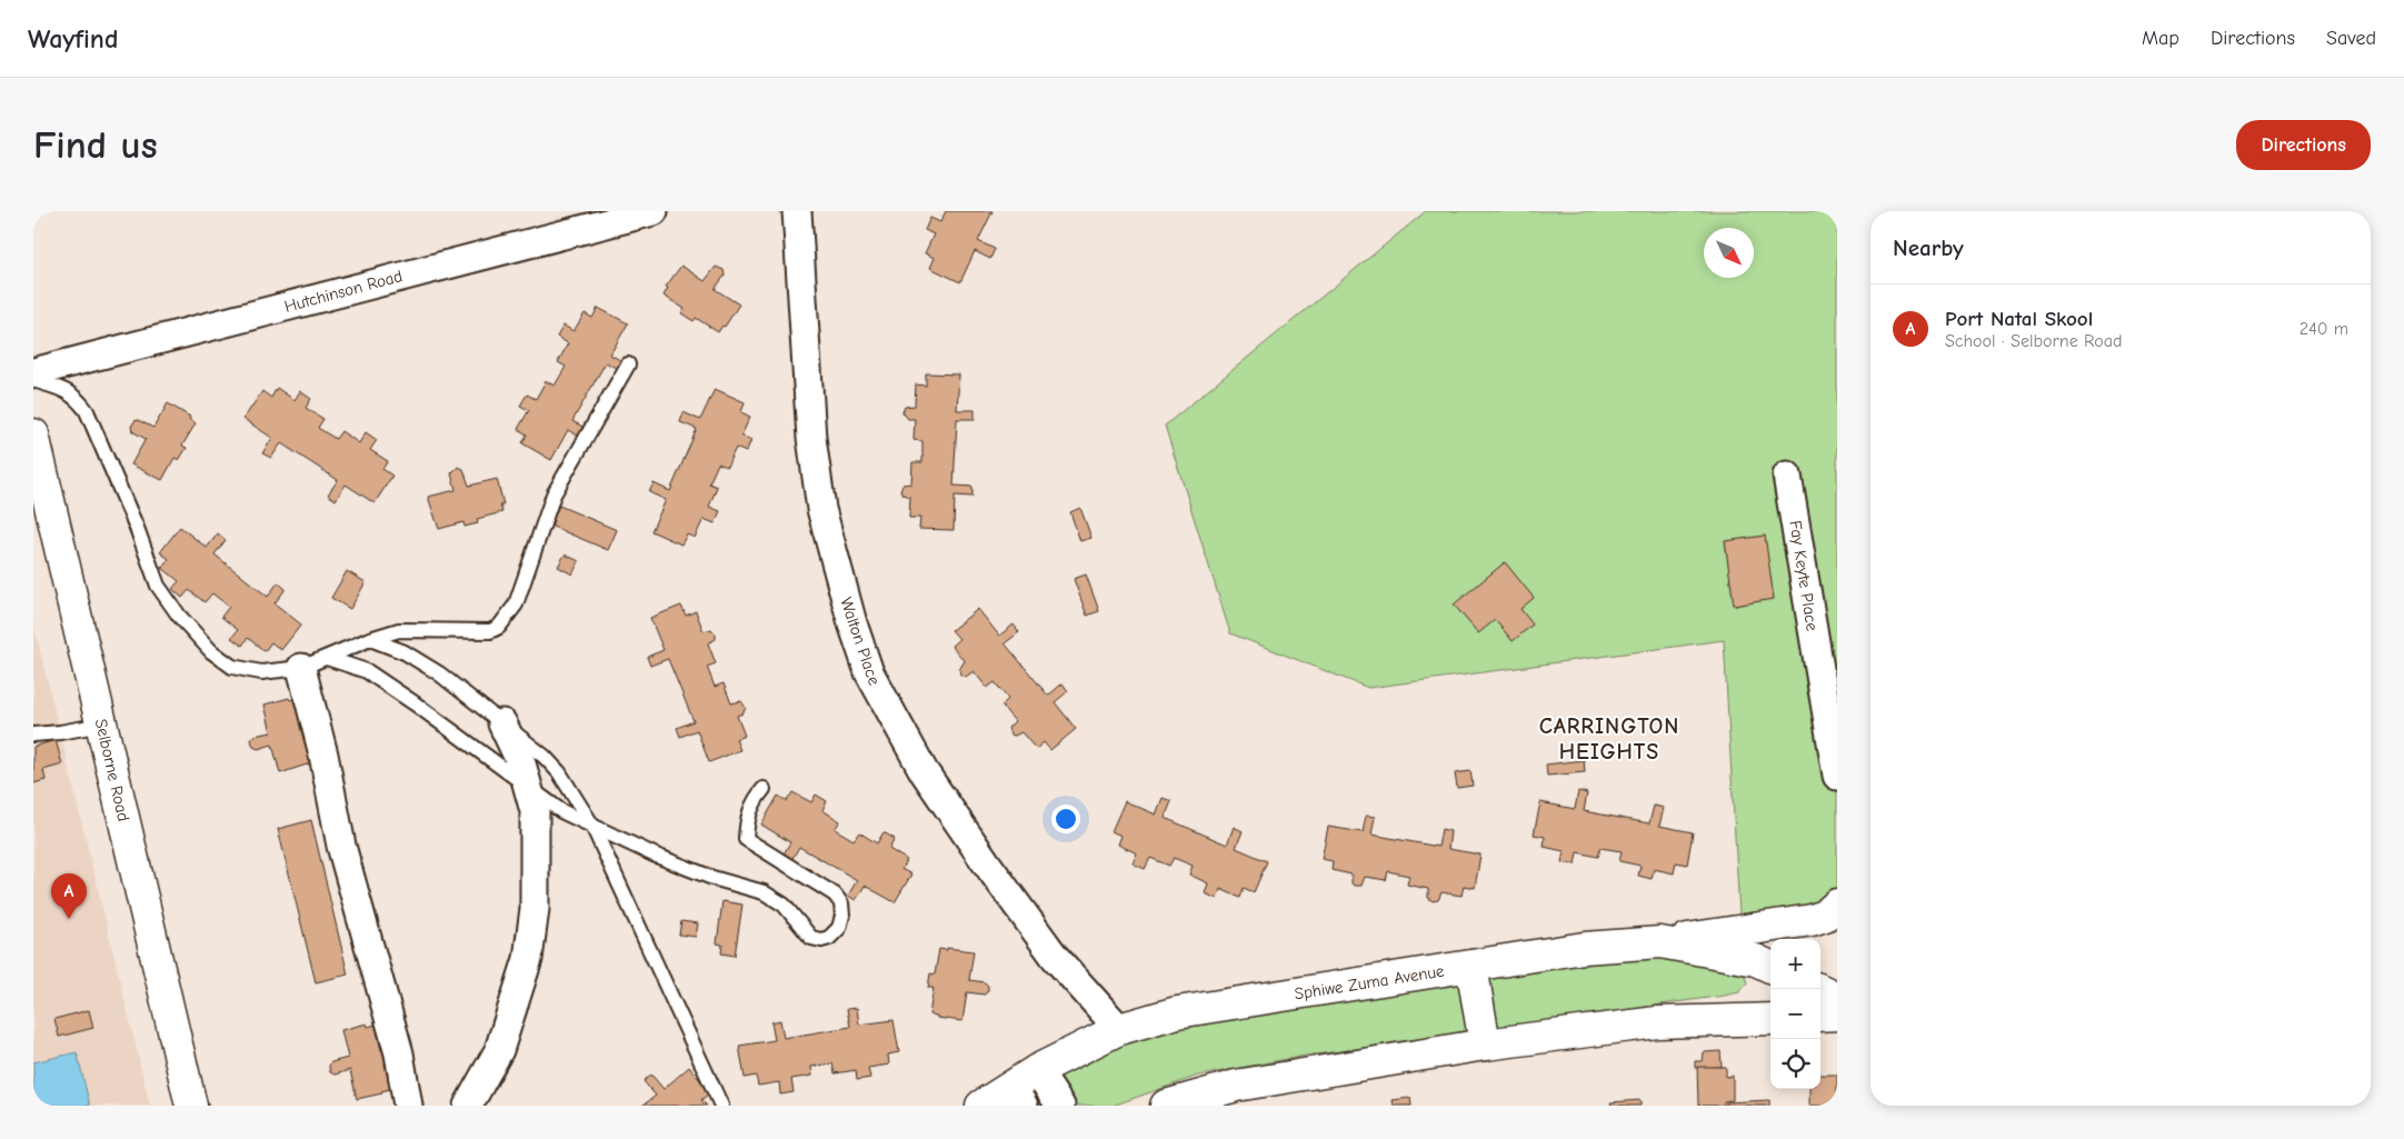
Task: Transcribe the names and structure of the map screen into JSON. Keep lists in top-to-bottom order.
{
  "streets": {
    "street": [
      "Hutchinson Road",
      "Fay Keyte Place",
      "Walton Place",
      "Selborne Road",
      "Sphiwe Zuma Avenue"
    ]
  },
  "crossings": [
    ["Walton Place", "Sphiwe Zuma Avenue"]
  ],
  "districts": ["CARRINGTON HEIGHTS"],
  "north": "bottom right",
  "page": {
    "header": "Wayfind",
    "nav": ["Map", "Directions", "Saved"],
    "buttons": "Directions",
    "title": "Find us",
    "heading": "Nearby",
    "list": [
      {
        "mark": "A",
        "name": "Port Natal Skool",
        "note": "School · Selborne Road",
        "value": "240 m"
      }
    ],
    "pins": "A",
    "map_buttons": ["+", "−"]
  }
}
